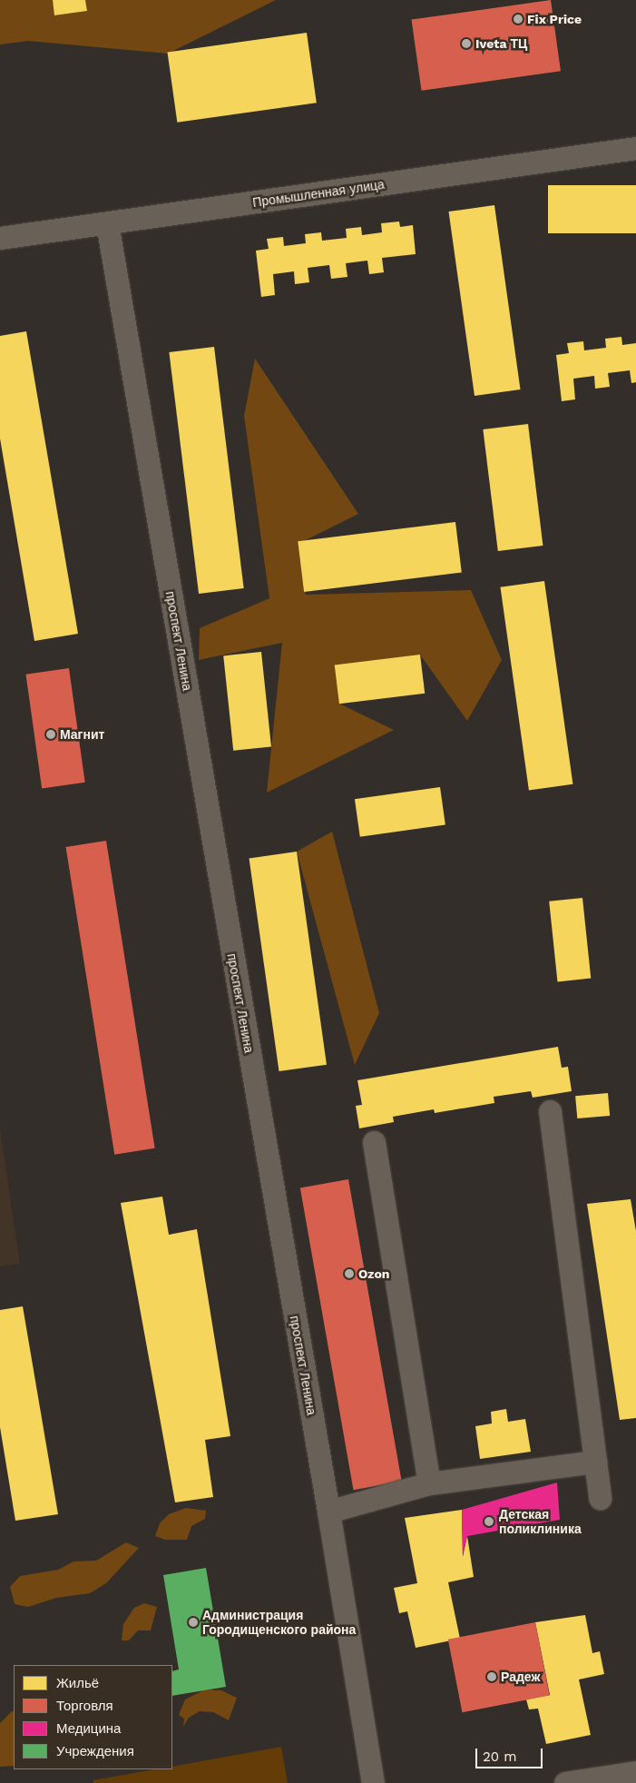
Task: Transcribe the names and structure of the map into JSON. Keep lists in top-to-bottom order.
{
  "streets": {
    "street": ["Промышленная улица", "проспект Ленина"]
  },
  "crossings": [
    ["Промышленная улица", "проспект Ленина"]
  ],
  "places": [
    "Fix Price",
    "Iveta ТЦ",
    "Магнит",
    "Ozon",
    "Детская поликлиника",
    "Администрация Городищенского района",
    "Радеж"
  ],
  "legend": [
    "Жильё",
    "Торговля",
    "Медицина",
    "Учреждения"
  ],
  "scale_bar": "20 m"
}
